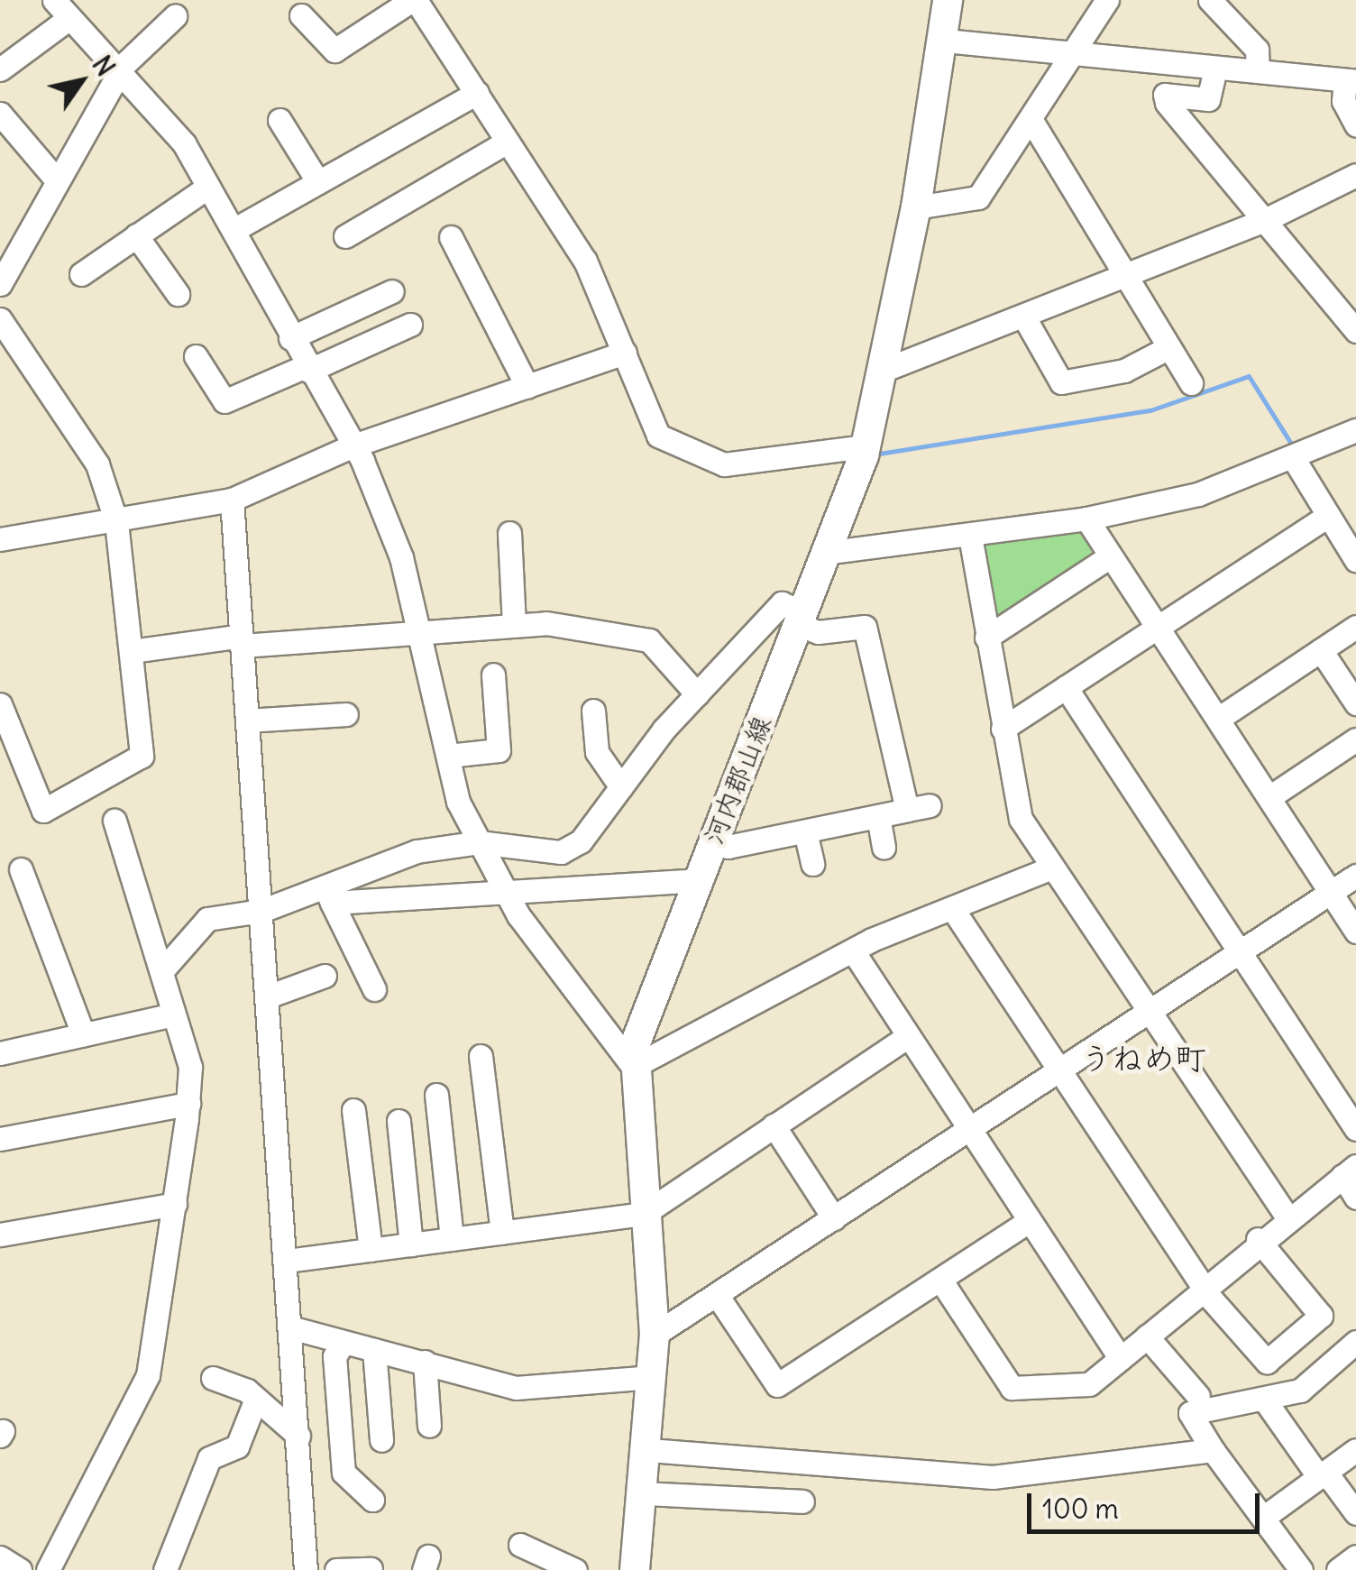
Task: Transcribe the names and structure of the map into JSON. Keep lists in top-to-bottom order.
{
  "streets": {
    "main road": ["河内郡山線"]
  },
  "districts": ["うねめ町"],
  "scale_bar": "100 m",
  "north": "top right"
}
